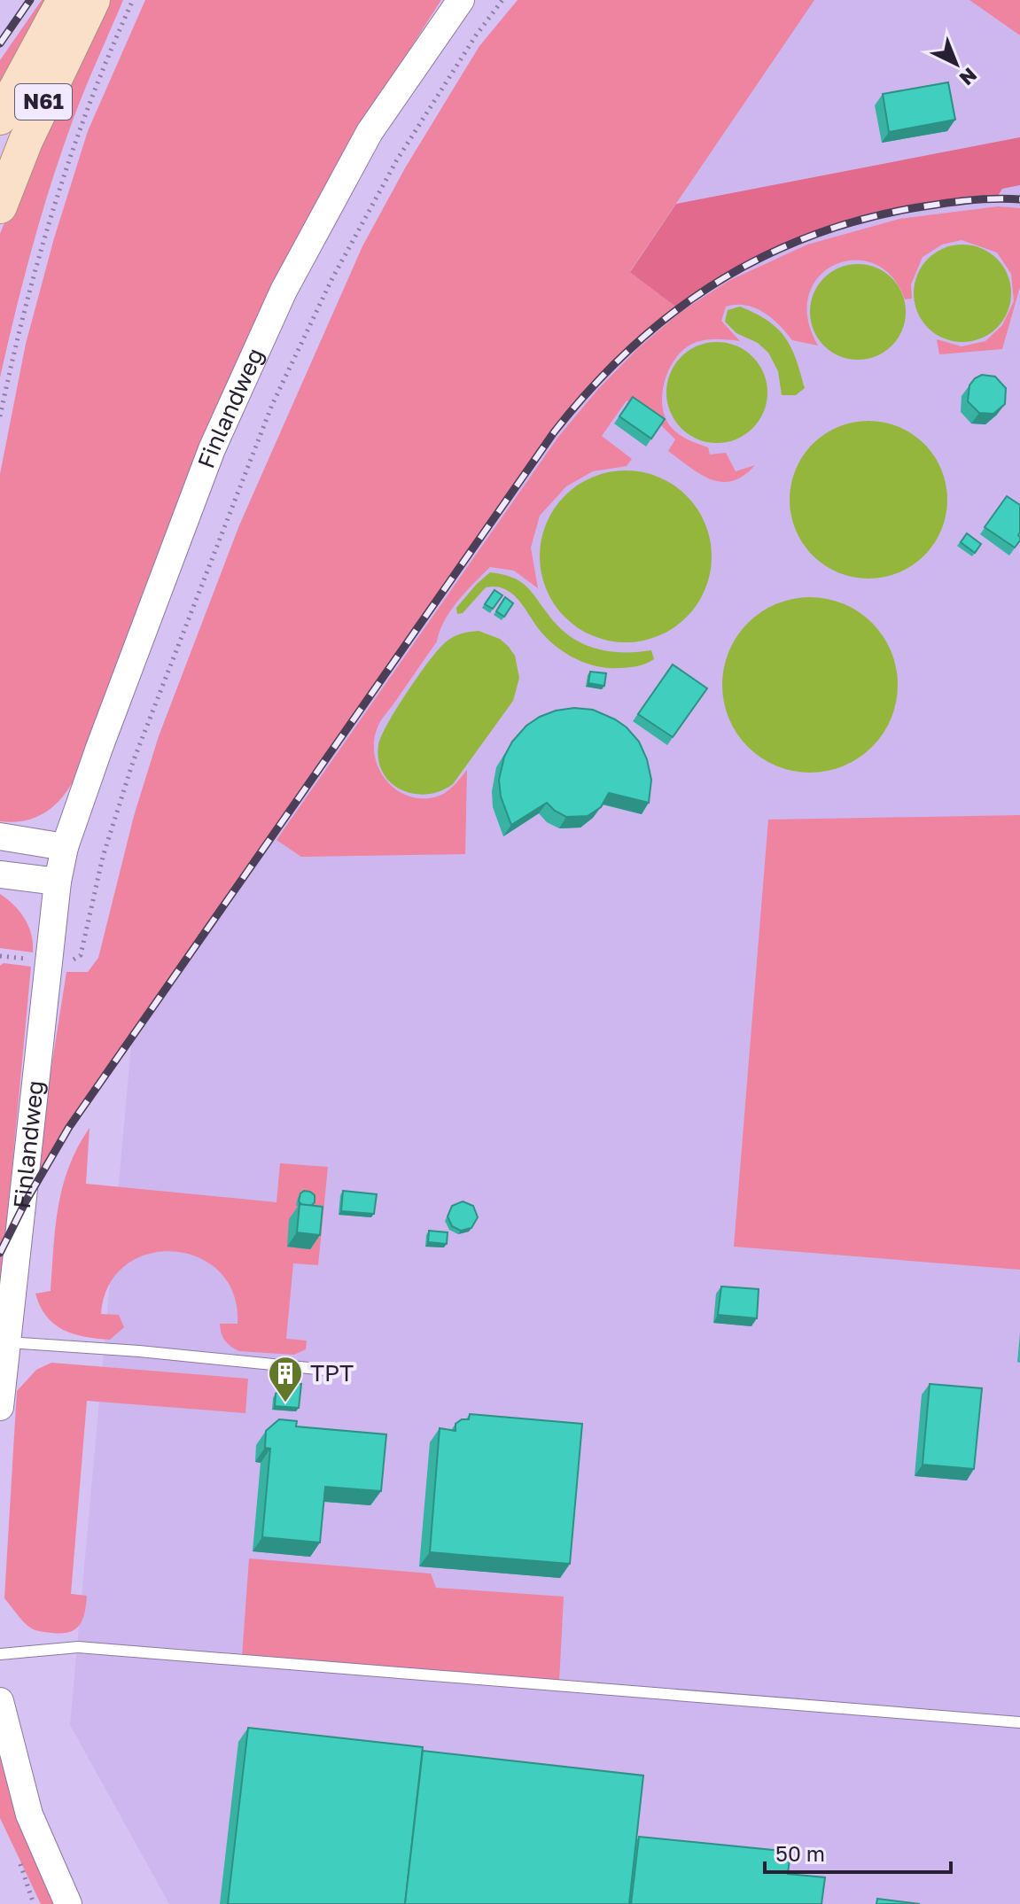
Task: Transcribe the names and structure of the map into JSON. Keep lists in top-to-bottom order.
{
  "streets": {
    "main road": ["N61"],
    "street": ["Finlandweg"]
  },
  "places": {
    "building": ["TPT"]
  },
  "scale_bar": "50 m",
  "north": "bottom right"
}
